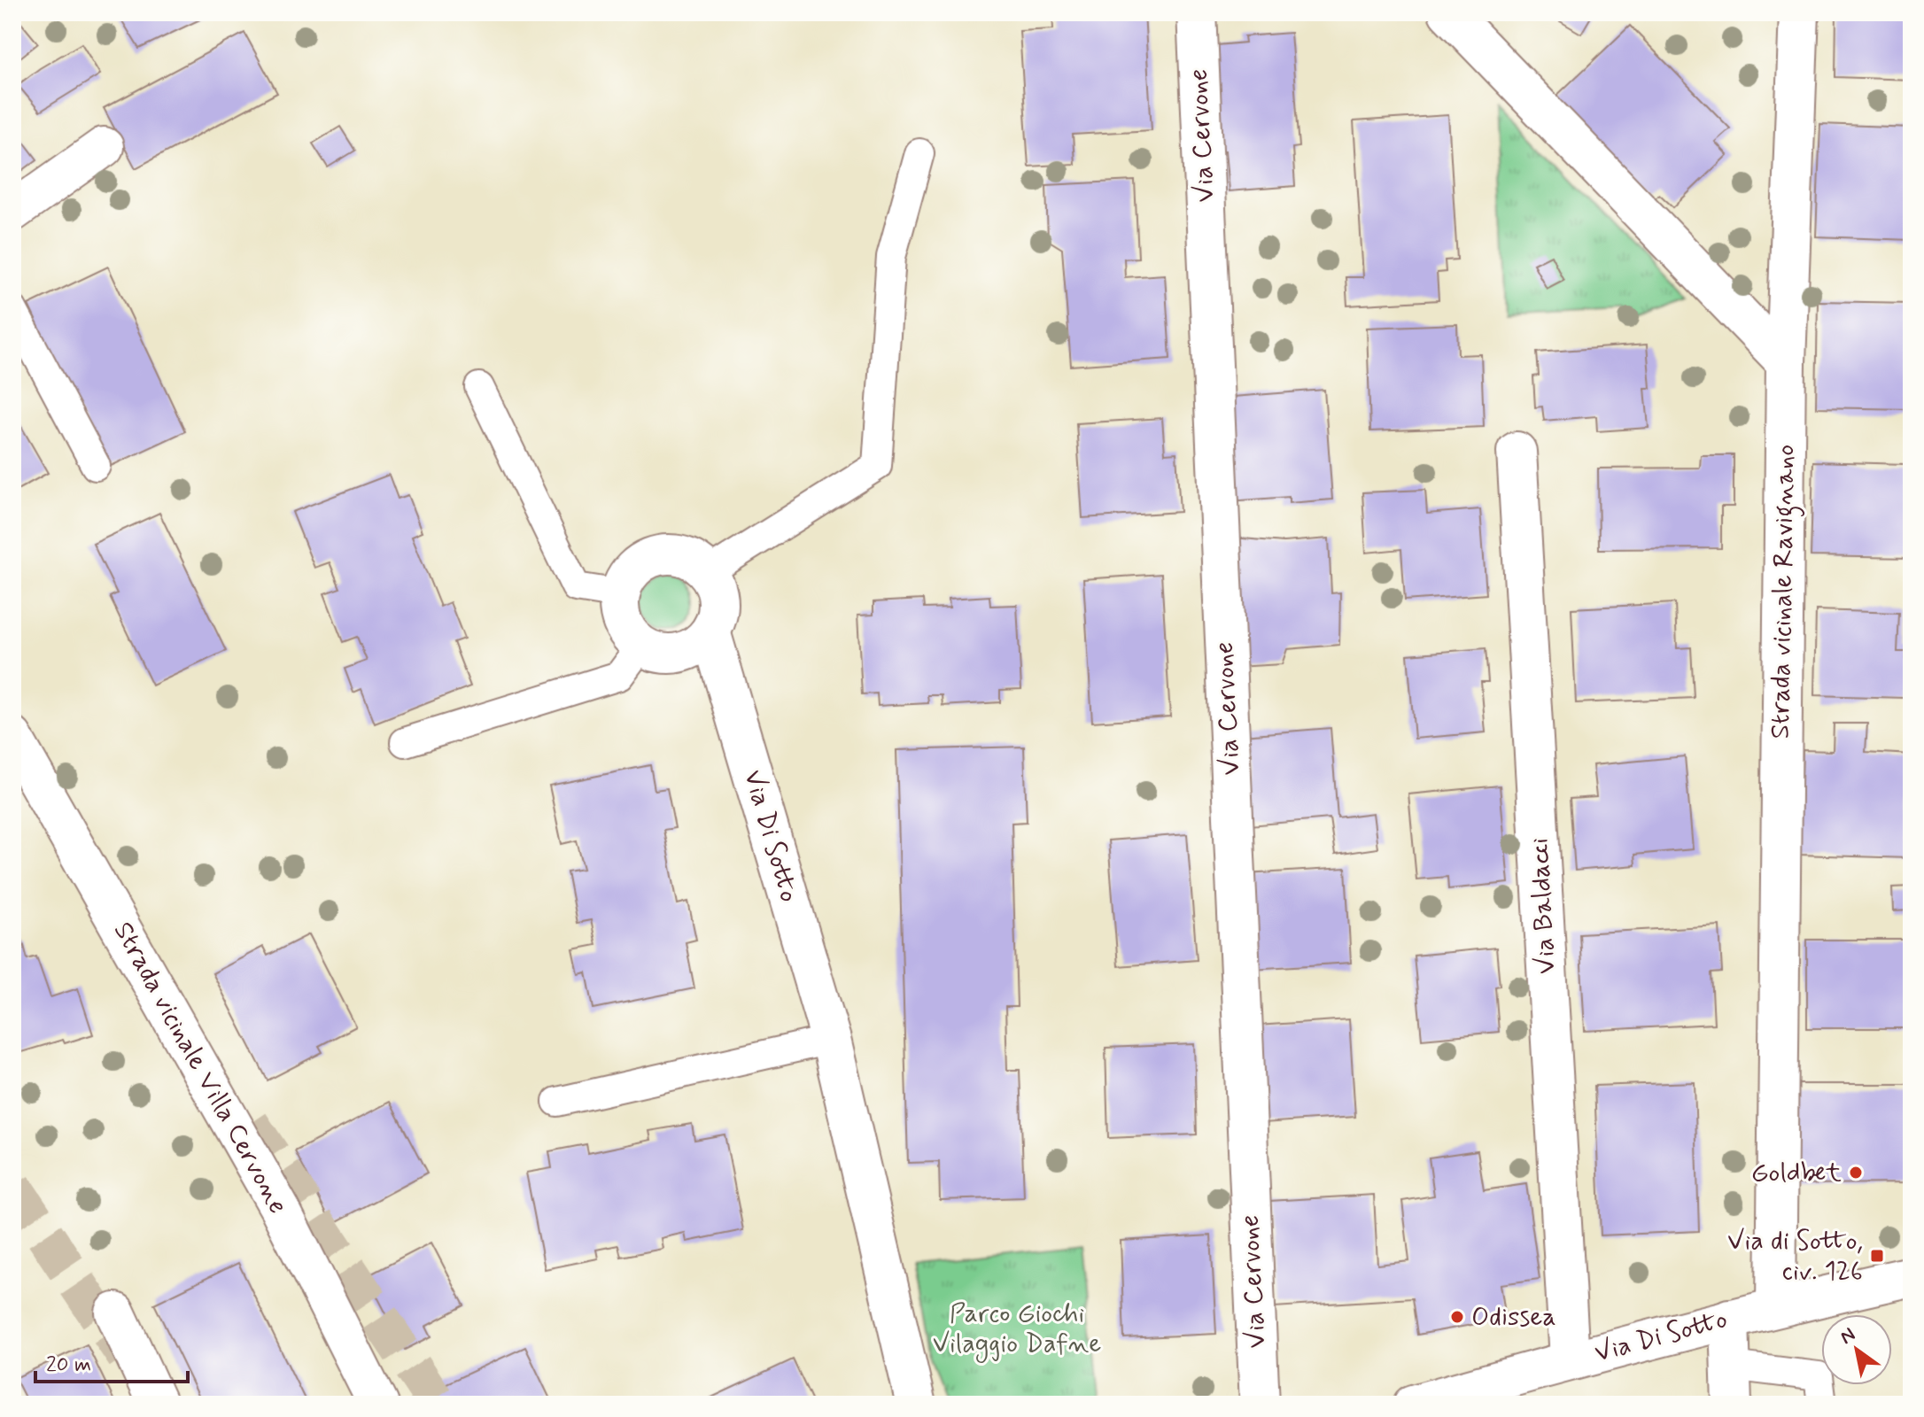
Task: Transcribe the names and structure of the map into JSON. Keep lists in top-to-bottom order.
{
  "streets": {
    "street": [
      "Via Cervone",
      "Strada vicinale Ravignano",
      "Via Di Sotto",
      "Via Baldacci",
      "Strada vicinale Villa Cervone"
    ]
  },
  "crossings": [
    ["Strada vicinale Ravignano", "Via Di Sotto"],
    ["Via Di Sotto", "Via Baldacci"]
  ],
  "parks": ["Parco Giochi Vilaggio Dafne"],
  "places": {
    "other": ["Goldbet", "Odissea"],
    "transit": ["Via di Sotto, civ. 126"]
  },
  "scale_bar": "20 m",
  "north": "top left"
}
